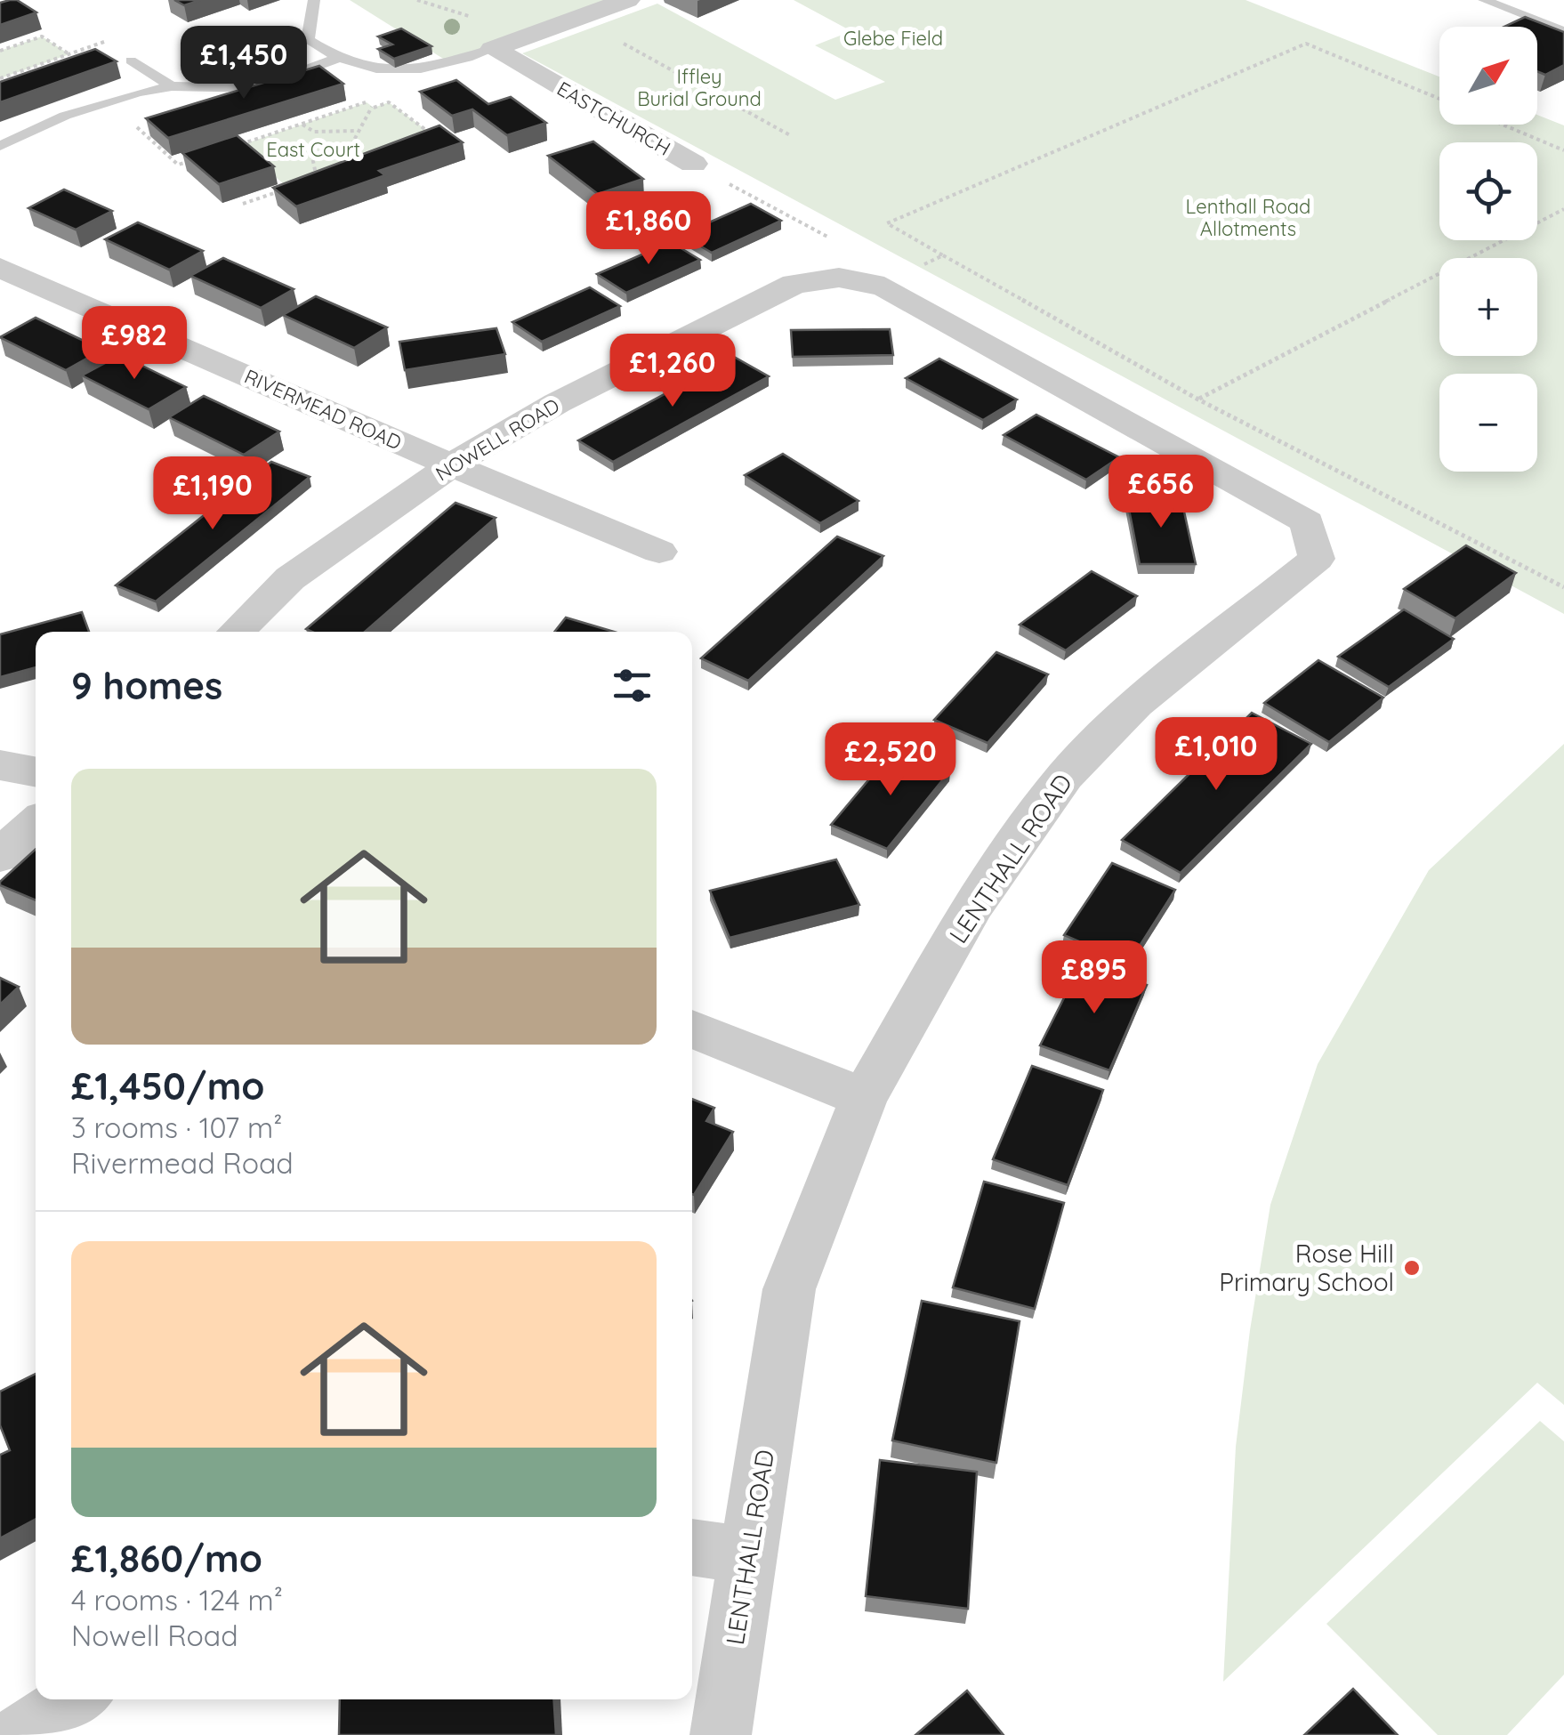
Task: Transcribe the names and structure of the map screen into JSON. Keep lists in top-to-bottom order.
{
  "streets": {
    "street": [
      "EASTCHURCH",
      "RIVERMEAD ROAD",
      "NOWELL ROAD",
      "LENTHALL ROAD"
    ]
  },
  "crossings": [
    ["EASTCHURCH", "NOWELL ROAD"],
    ["EASTCHURCH", "LENTHALL ROAD"],
    ["RIVERMEAD ROAD", "NOWELL ROAD"],
    ["NOWELL ROAD", "LENTHALL ROAD"]
  ],
  "parks": [
    "Glebe Field",
    "Iffley Burial Ground",
    "East Court",
    "Lenthall Road Allotments"
  ],
  "places": ["Rose Hill Primary School"],
  "north": "top right",
  "page": {
    "price": [
      "£1,450",
      "£1,860",
      "£982",
      "£1,260",
      "£656",
      "£1,190",
      "£1,010",
      "£2,520",
      "£895"
    ],
    "map_buttons": ["+", "−"],
    "heading": "9 homes",
    "list": [
      {
        "name": "£1,450/mo",
        "note": "3 rooms · 107 m² · Rivermead Road"
      },
      {
        "name": "£1,860/mo",
        "note": "4 rooms · 124 m² · Nowell Road"
      }
    ]
  }
}
